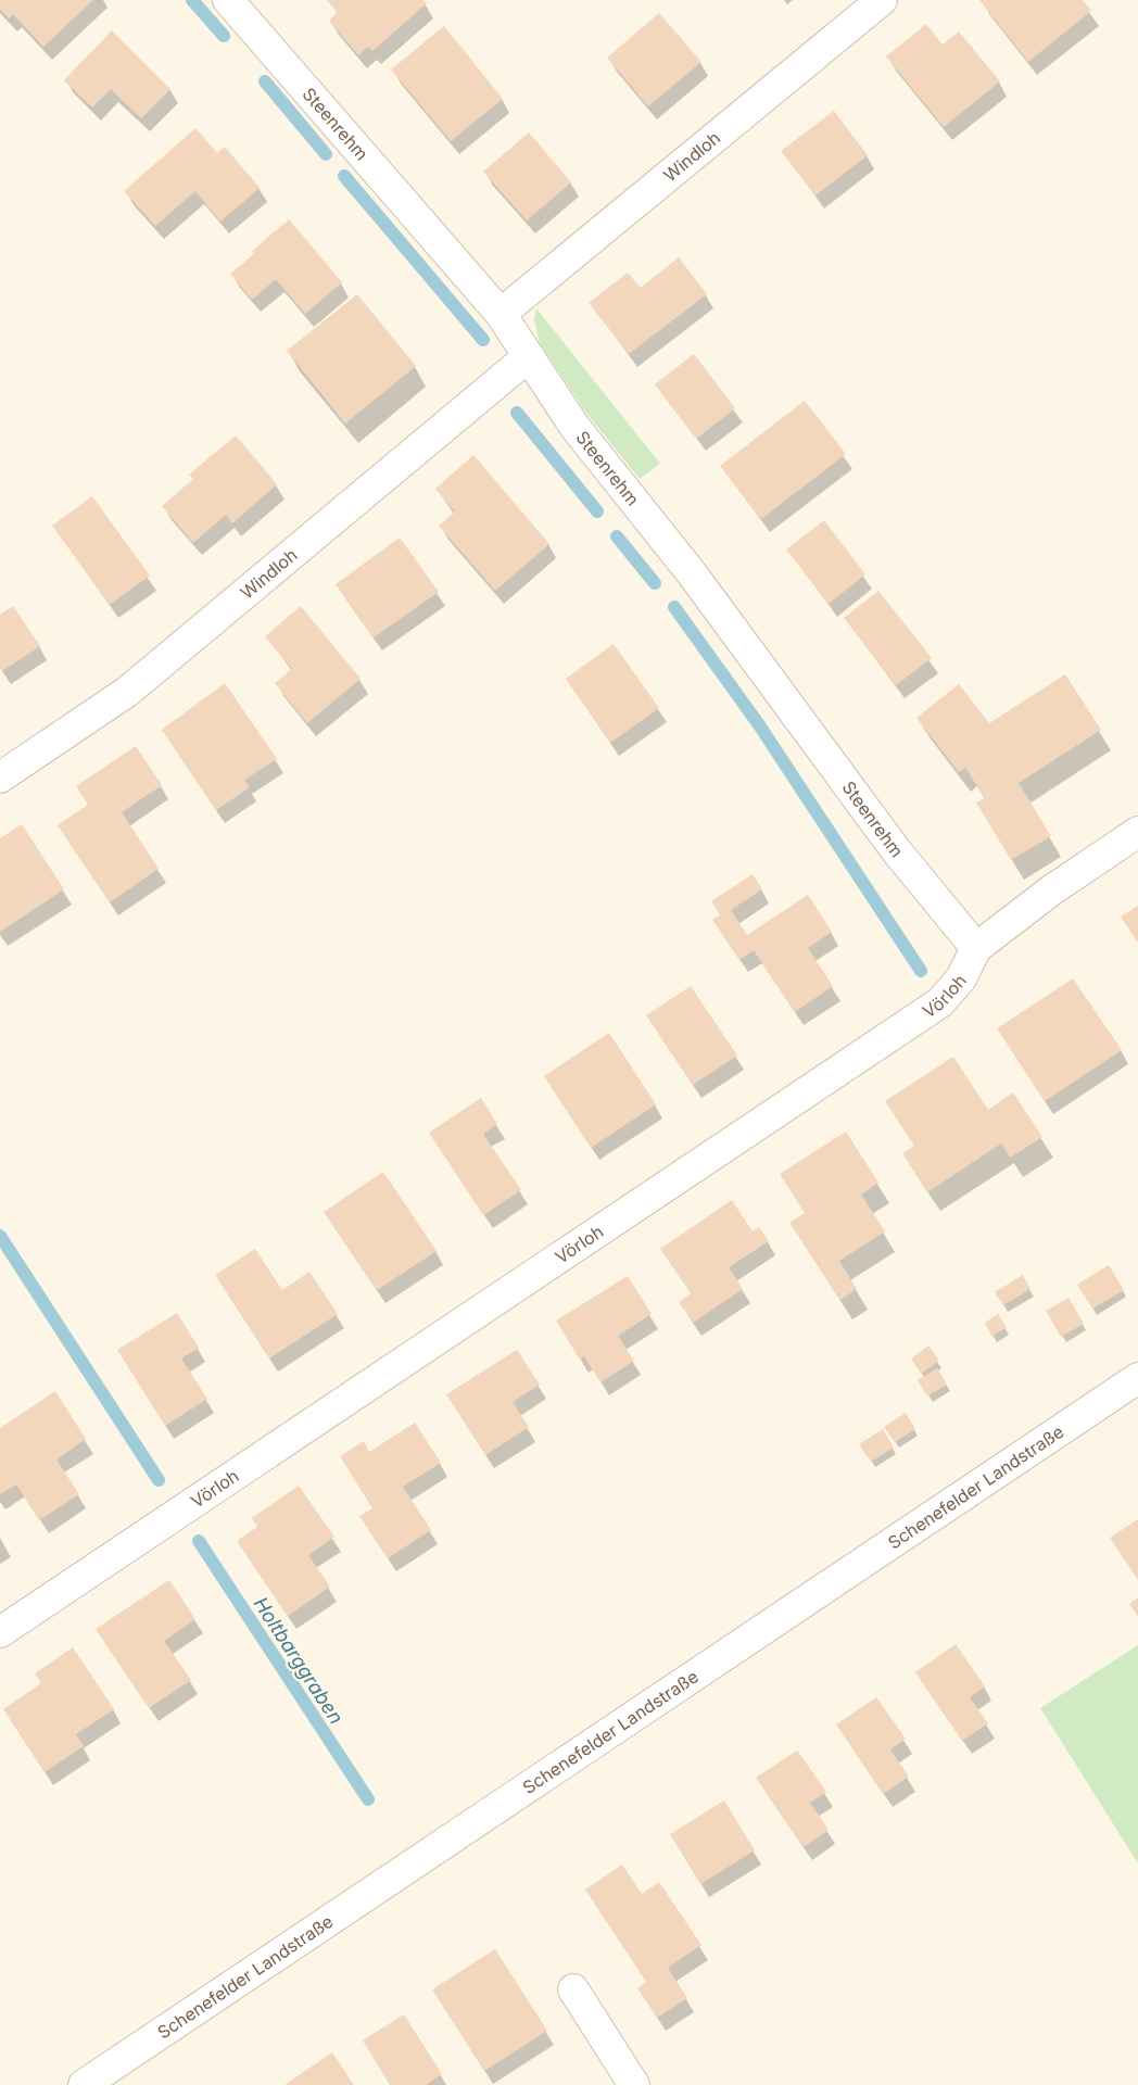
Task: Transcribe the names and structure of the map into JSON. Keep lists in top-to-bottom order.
{
  "streets": {
    "street": [
      "Steenrehm",
      "Windloh",
      "Vörloh",
      "Schenefelder Landstraße"
    ]
  },
  "crossings": [
    ["Steenrehm", "Windloh"],
    ["Steenrehm", "Vörloh"]
  ],
  "water": ["Holtbarggraben"]
}
